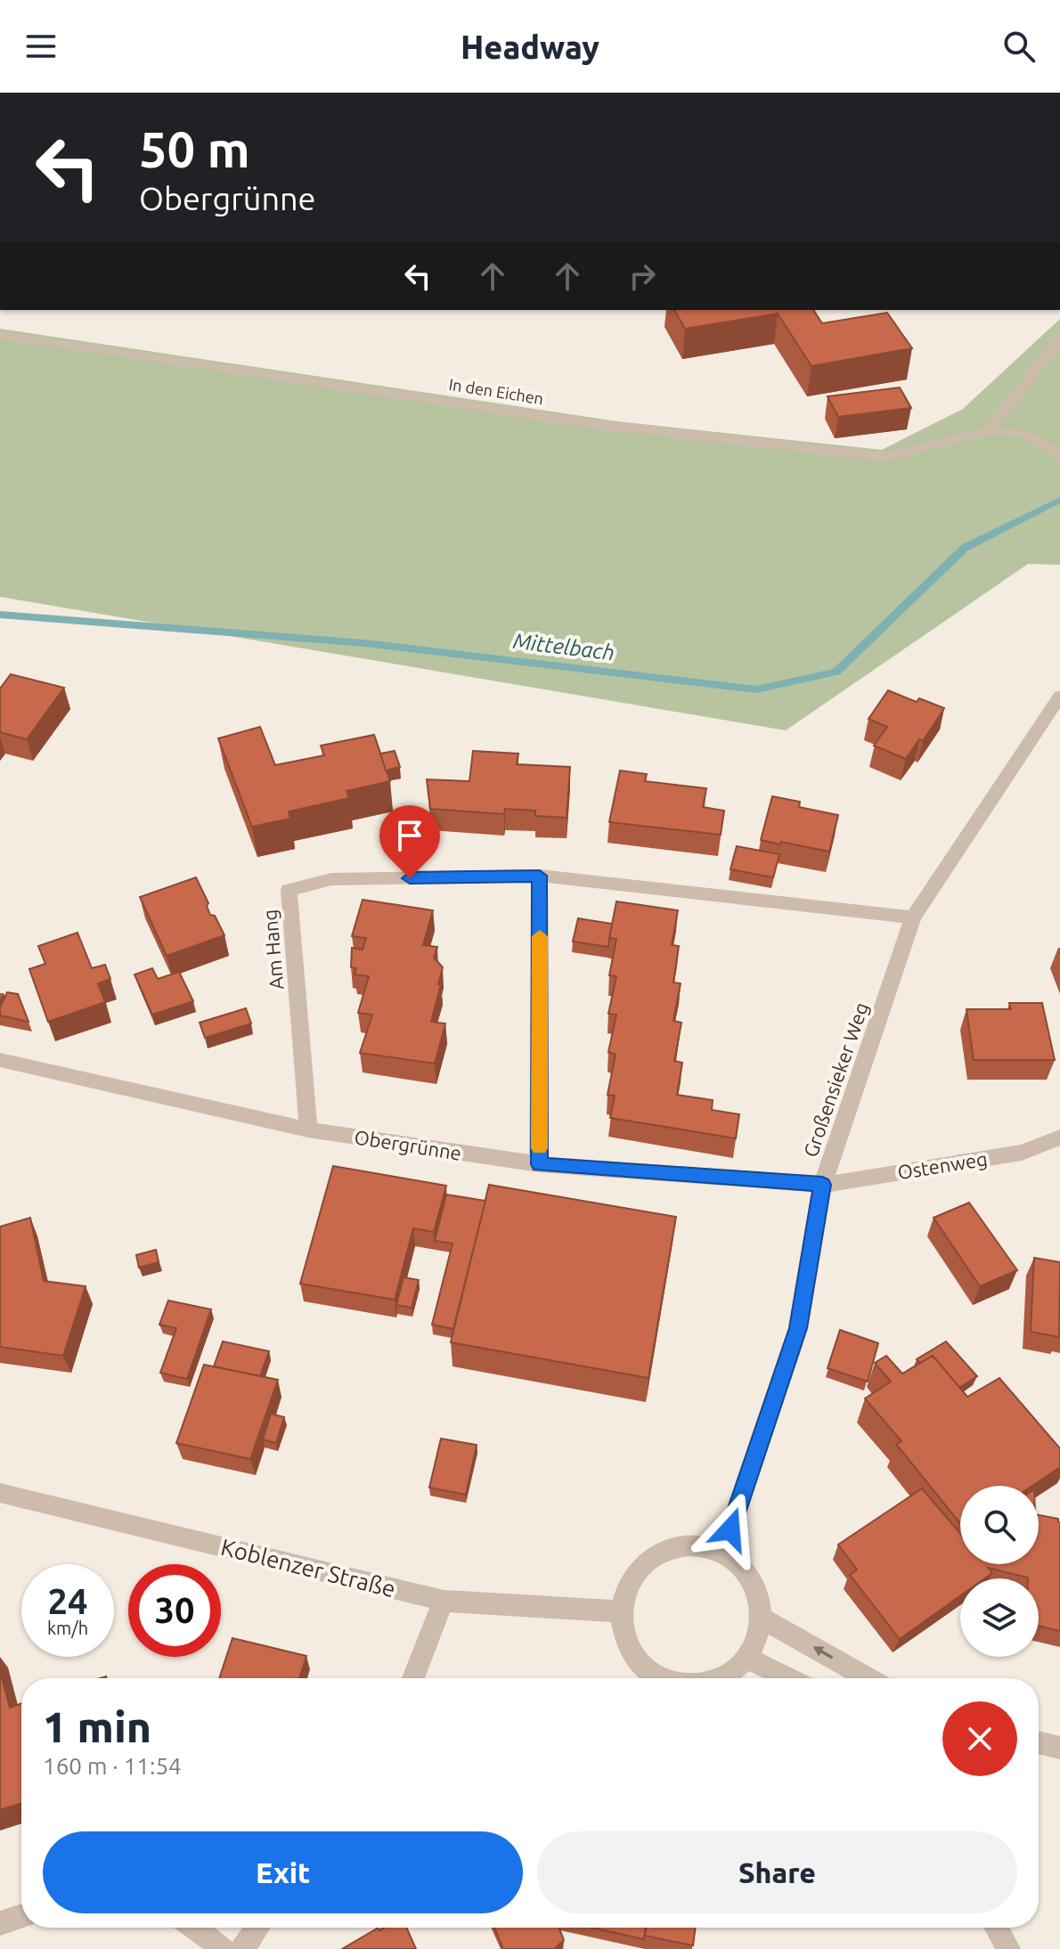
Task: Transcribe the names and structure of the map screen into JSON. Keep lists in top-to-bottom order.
{
  "streets": {
    "street": [
      "In den Eichen",
      "Am Hang",
      "Großensieker Weg",
      "Obergrünne",
      "Ostenweg",
      "Koblenzer Straße"
    ]
  },
  "crossings": [
    ["Am Hang", "Großensieker Weg"],
    ["Am Hang", "Obergrünne"],
    ["Großensieker Weg", "Obergrünne"],
    ["Großensieker Weg", "Ostenweg"],
    ["Obergrünne", "Ostenweg"]
  ],
  "water": ["Mittelbach"],
  "page": {
    "header": "Headway",
    "turn": ["50 m", "Obergrünne"],
    "speed": "24 km/h",
    "limit": "30",
    "heading": ["1 min", "160 m · 11:54"],
    "buttons": ["Exit", "Share"]
  }
}
